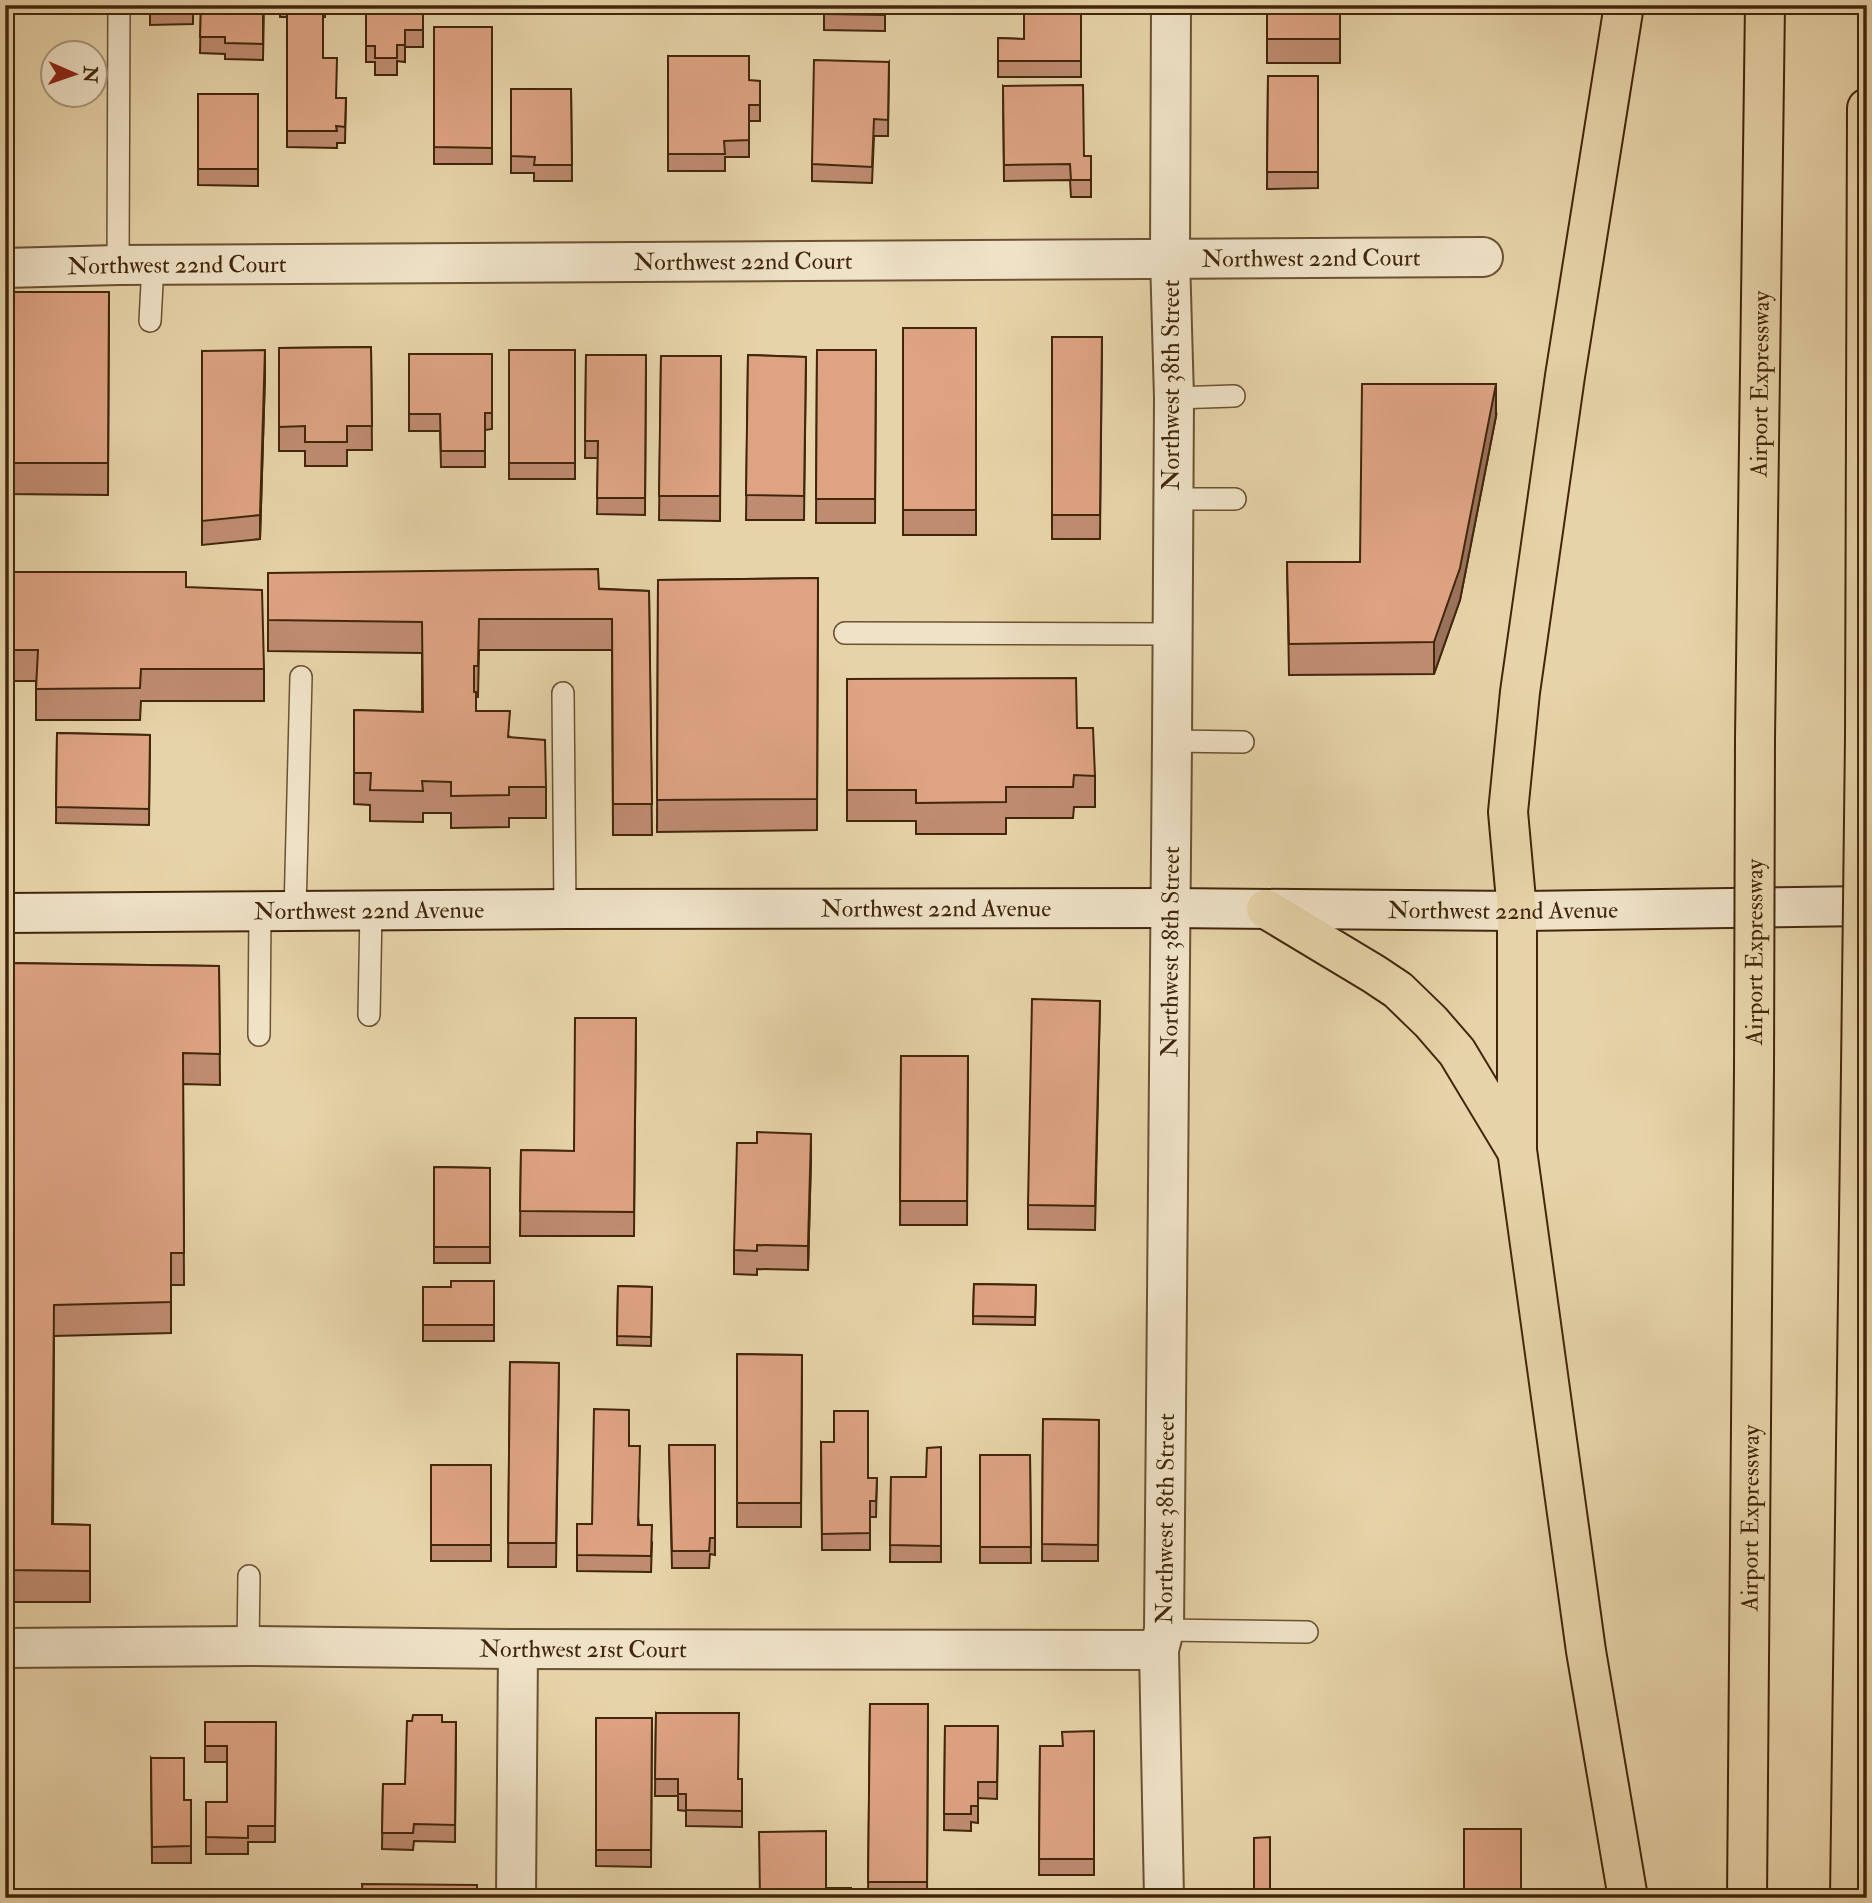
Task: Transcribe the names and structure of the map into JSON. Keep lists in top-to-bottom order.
{
  "streets": {
    "highway": ["Airport Expressway"],
    "street": [
      "Northwest 22nd Court",
      "Northwest 38th Street",
      "Northwest 22nd Avenue",
      "Northwest 21st Court"
    ]
  },
  "crossings": [
    ["Northwest 22nd Court", "Northwest 38th Street"],
    ["Northwest 38th Street", "Northwest 22nd Avenue"],
    ["Northwest 38th Street", "Northwest 21st Court"]
  ],
  "north": "right"
}
